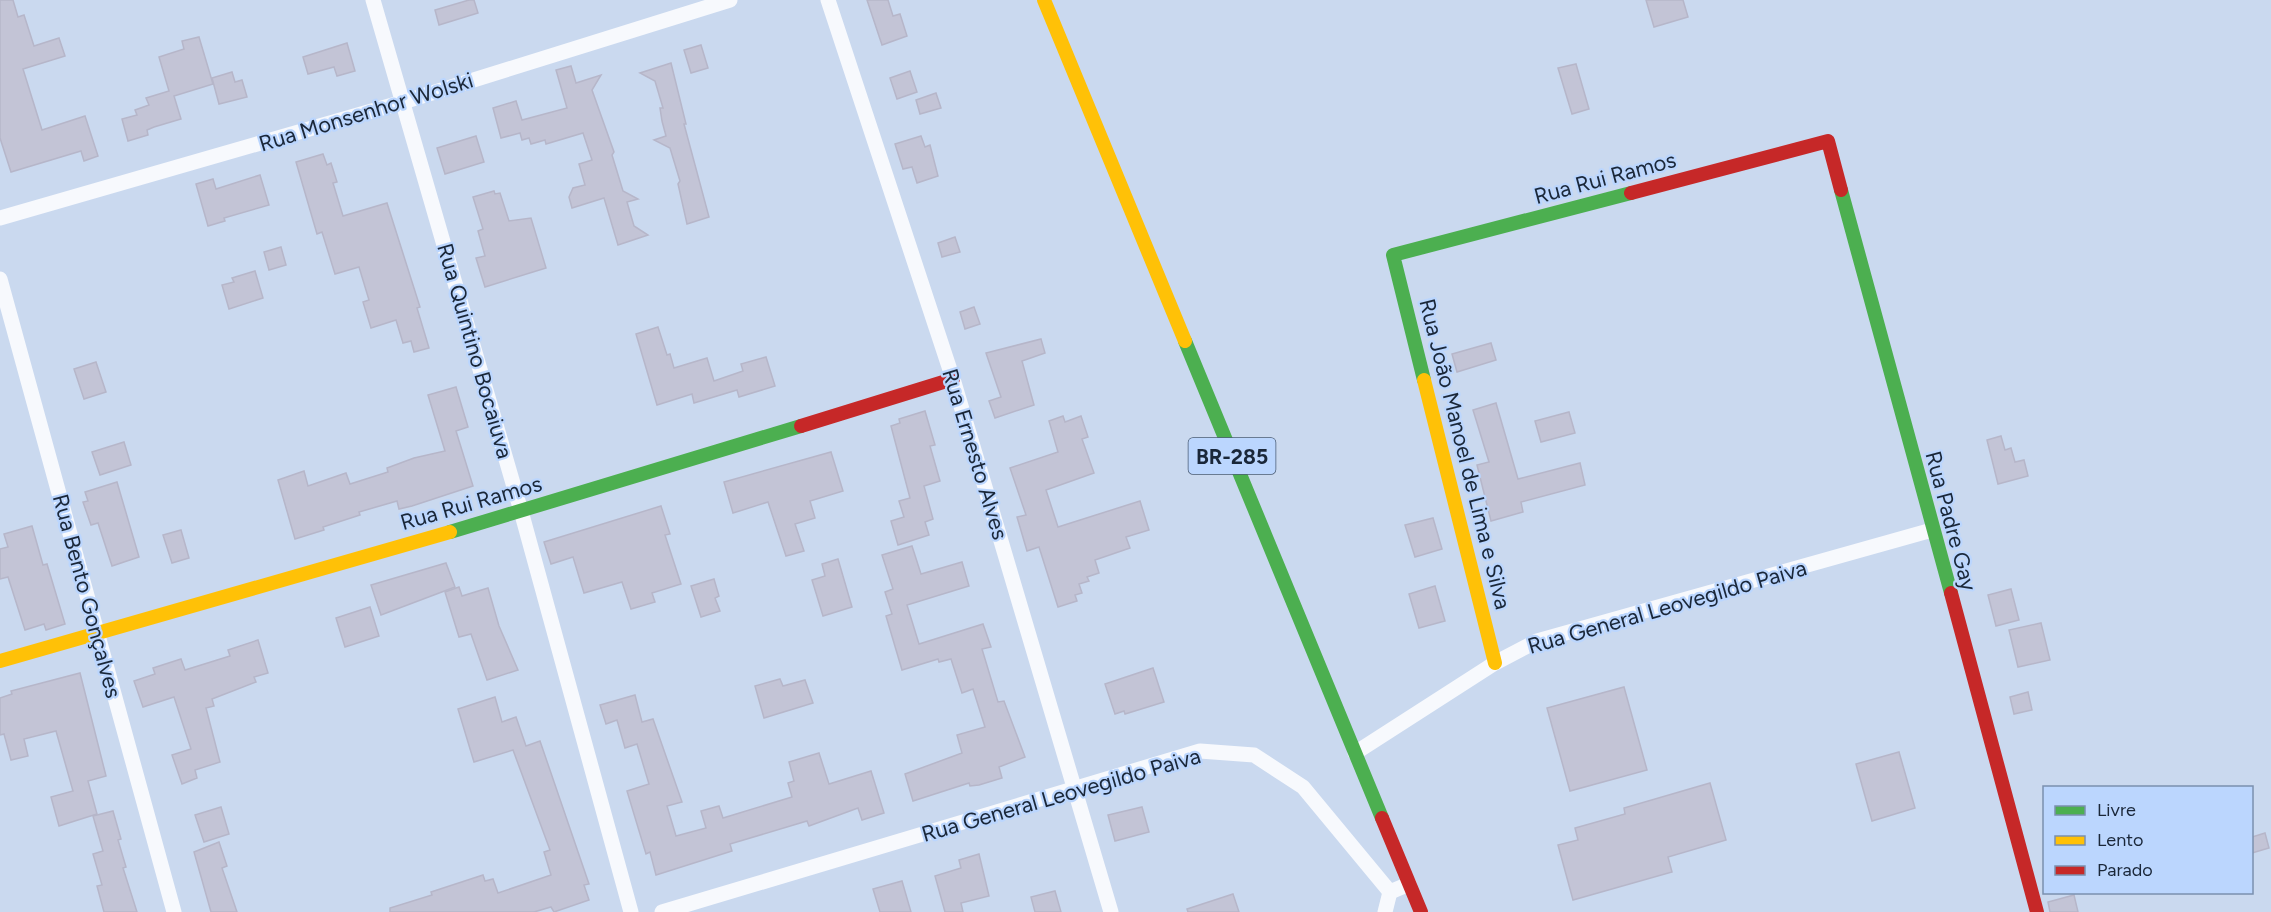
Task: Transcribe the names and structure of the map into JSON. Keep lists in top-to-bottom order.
{
  "streets": {
    "main road": [
      "Rua Rui Ramos",
      "Rua João Manoel de Lima e Silva",
      "BR-285",
      "Rua Padre Gay"
    ],
    "street": [
      "Rua Monsenhor Wolski",
      "Rua Quintino Bocaiuva",
      "Rua Ernesto Alves",
      "Rua Bento Gonçalves",
      "Rua General Leovegildo Paiva"
    ]
  },
  "crossings": [
    ["Rua Monsenhor Wolski", "Rua Quintino Bocaiuva"],
    ["Rua Rui Ramos", "Rua Quintino Bocaiuva"],
    ["Rua Rui Ramos", "Rua Ernesto Alves"],
    ["Rua Rui Ramos", "Rua João Manoel de Lima e Silva"],
    ["Rua Rui Ramos", "Rua Padre Gay"],
    ["Rua Rui Ramos", "Rua Bento Gonçalves"],
    ["Rua Ernesto Alves", "Rua General Leovegildo Paiva"],
    ["Rua João Manoel de Lima e Silva", "Rua General Leovegildo Paiva"],
    ["BR-285", "Rua General Leovegildo Paiva"],
    ["Rua Padre Gay", "Rua General Leovegildo Paiva"]
  ],
  "legend": ["Livre", "Lento", "Parado"]
}
